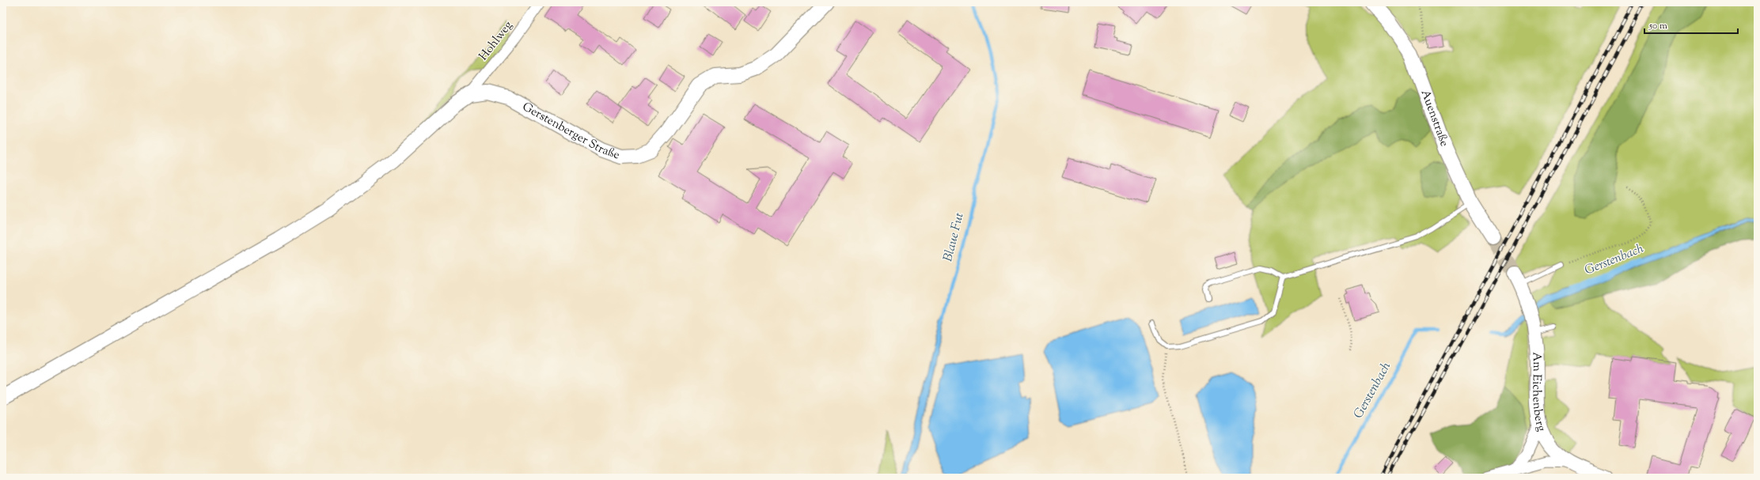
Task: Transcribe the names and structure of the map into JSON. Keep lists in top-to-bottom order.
{
  "streets": {
    "street": [
      "Hohlweg",
      "Auenstraße",
      "Gerstenberger Straße",
      "Am Eichenberg"
    ]
  },
  "crossings": [
    ["Hohlweg", "Gerstenberger Straße"]
  ],
  "water": ["Blaue Fut", "Gerstenbach"],
  "scale_bar": "50 m"
}
